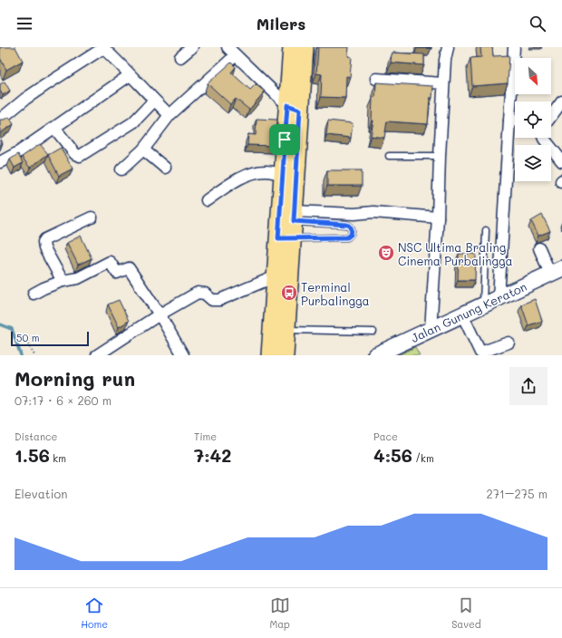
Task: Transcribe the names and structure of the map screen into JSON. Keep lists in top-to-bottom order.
{
  "streets": {
    "street": ["Jalan Gunung Keraton"]
  },
  "places": {
    "theatre": ["NSC Ultima Braling Cinema Purbalingga"],
    "bus stop": ["Terminal Purbalingga"]
  },
  "scale_bar": "50 m",
  "north": "bottom right",
  "page": {
    "header": "Milers",
    "scale": "50 m",
    "heading": ["Morning run", "07:17 · 6 × 260 m"],
    "stats": [
      ["Distance", "1.56 km"],
      ["Time", "7:42"],
      ["Pace", "4:56 /km"]
    ],
    "chart": ["Elevation", "271–275 m"],
    "tabs": ["Home", "Map", "Saved"]
  }
}
